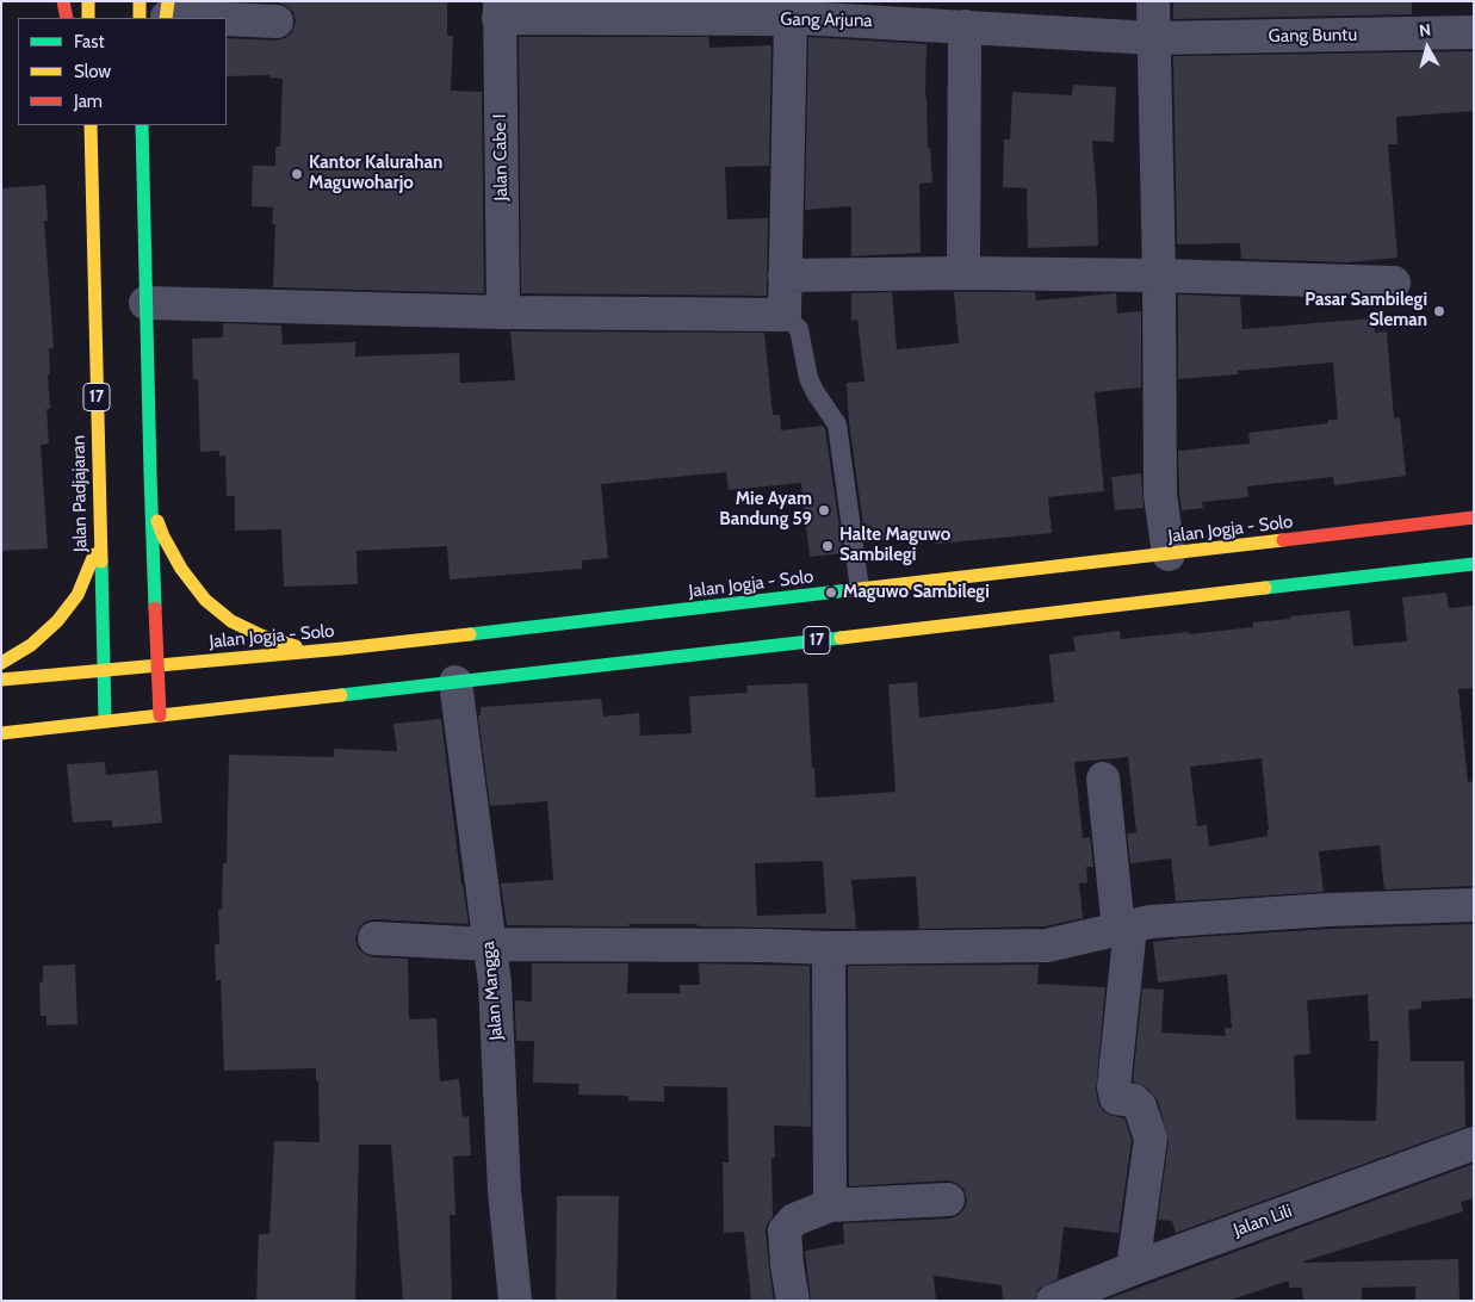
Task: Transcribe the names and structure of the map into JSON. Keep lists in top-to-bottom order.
{
  "streets": {
    "main road": ["17", "Jalan Padjajaran", "Jalan Jogja - Solo"],
    "street": [
      "Gang Arjuna",
      "Gang Buntu",
      "Jalan Cabe I",
      "Jalan Mangga",
      "Jalan Lili"
    ]
  },
  "crossings": [
    ["Gang Arjuna", "Gang Buntu"],
    ["Gang Arjuna", "Jalan Cabe I"],
    ["17", "Jalan Padjajaran"],
    ["17", "Jalan Mangga"],
    ["Jalan Padjajaran", "Jalan Jogja - Solo"]
  ],
  "places": [
    "Kantor Kalurahan Maguwoharjo",
    "Pasar Sambilegi Sleman",
    "Mie Ayam Bandung 59",
    "Halte Maguwo Sambilegi",
    "Maguwo Sambilegi"
  ],
  "legend": ["Fast", "Slow", "Jam"],
  "north": "top"
}
